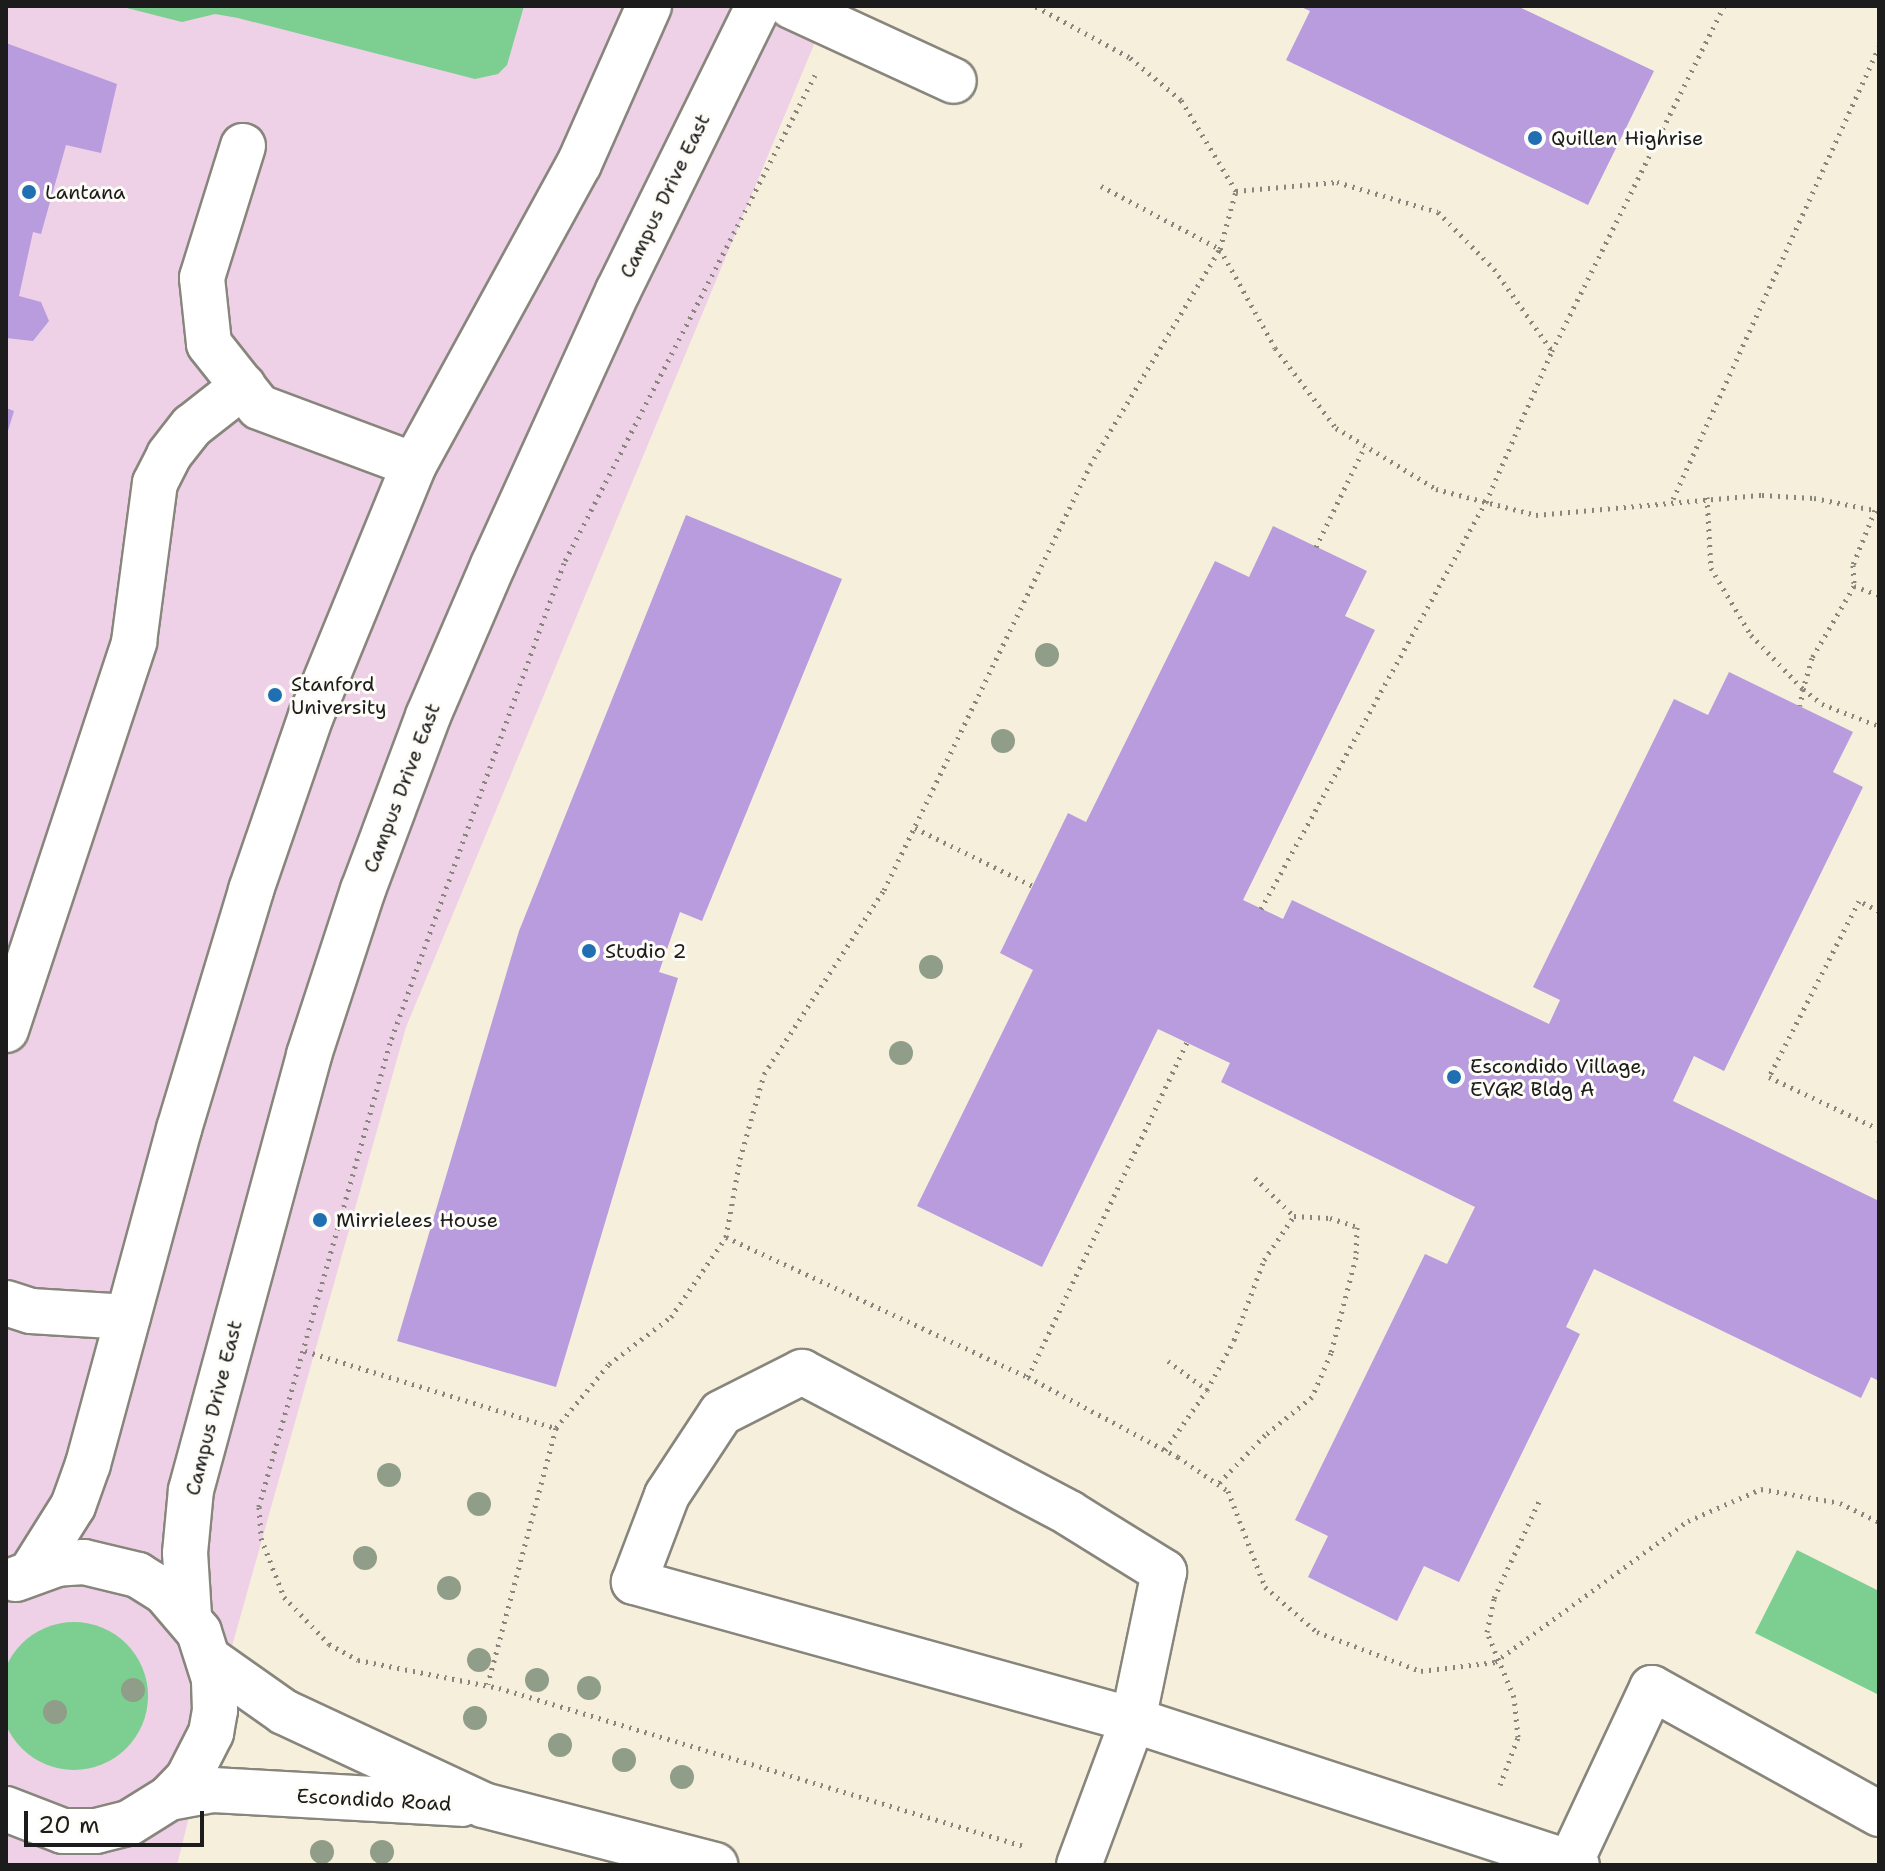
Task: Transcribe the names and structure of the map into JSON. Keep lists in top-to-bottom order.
{
  "streets": {
    "street": ["Campus Drive East", "Escondido Road"]
  },
  "crossings": [
    ["Campus Drive East", "Escondido Road"]
  ],
  "places": [
    "Quillen Highrise",
    "Lantana",
    "Stanford University",
    "Studio 2",
    "Escondido Village, EVGR Bldg A",
    "Mirrielees House"
  ],
  "scale_bar": "20 m"
}
